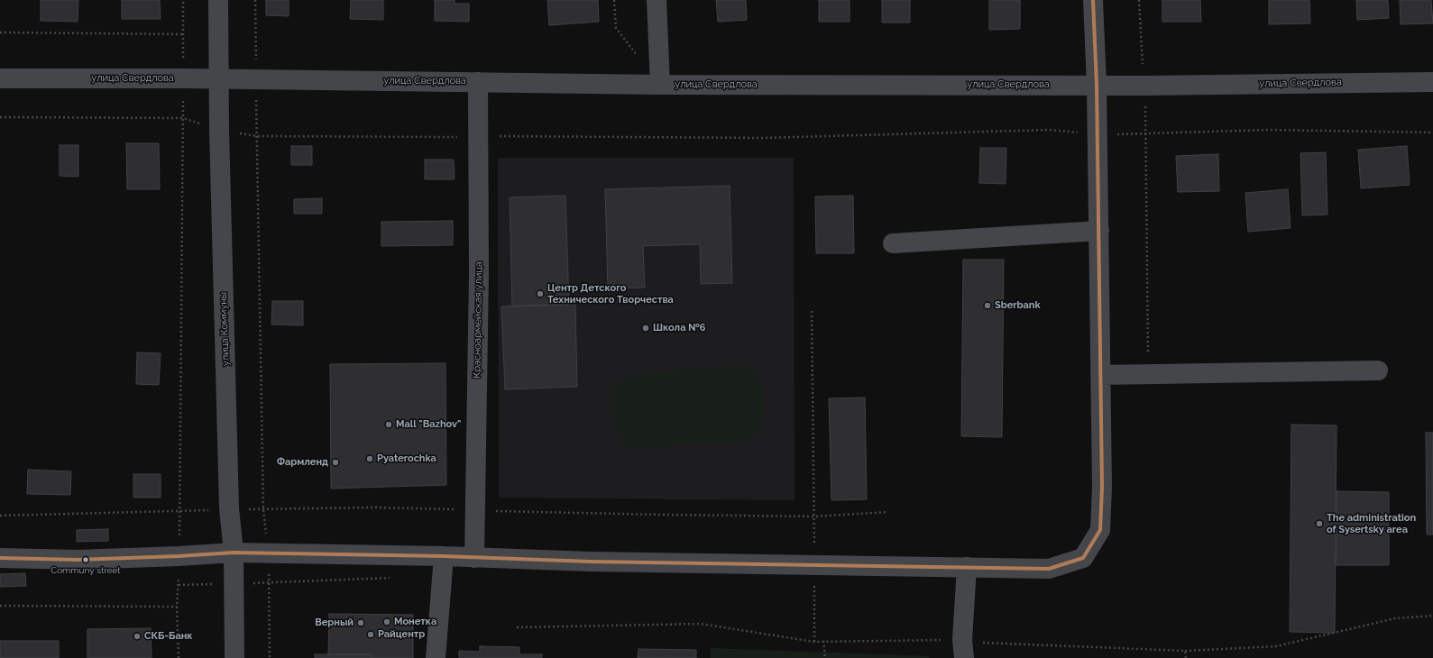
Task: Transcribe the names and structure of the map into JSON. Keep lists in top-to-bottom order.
{
  "streets": {
    "street": ["улица Свердлова", "Красноармейская улица", "улица Коммуны"]
  },
  "crossings": [
    ["улица Свердлова", "Красноармейская улица"],
    ["улица Свердлова", "улица Коммуны"]
  ],
  "places": [
    "Центр Детского Технического Творчества",
    "Sberbank",
    "Школа №6",
    "Mall \"Bazhov\"",
    "Pyaterochka",
    "Фармленд",
    "The administration of Sysertsky area",
    "Communy street",
    "Монетка",
    "Верный",
    "Райцентр",
    "СКБ-Банк"
  ]
}
